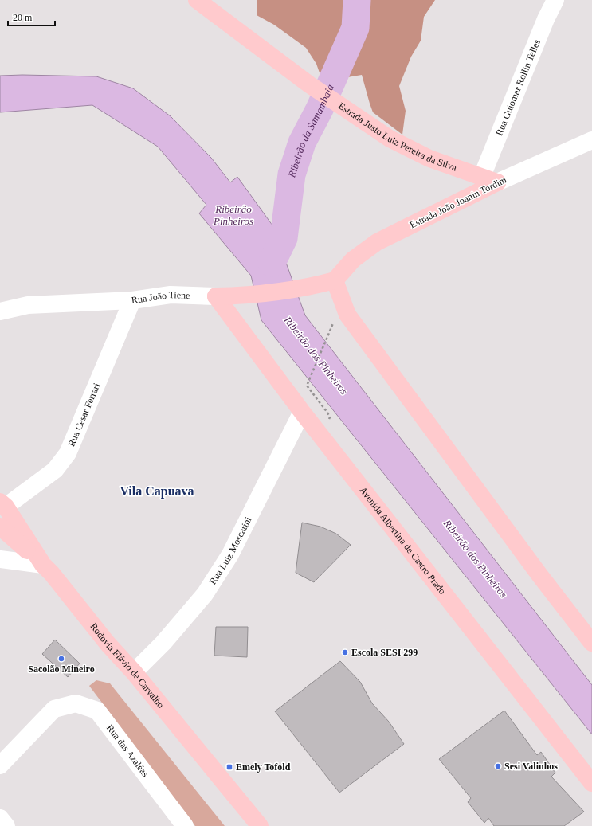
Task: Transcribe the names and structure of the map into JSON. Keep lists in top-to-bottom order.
{
  "streets": {
    "main road": [
      "Estrada Justo Luiz Pereira da Silva",
      "Estrada João Joanin Tordim",
      "Rua João Tiene",
      "Avenida Albertina de Castro Prado",
      "Rodovia Flávio de Carvalho"
    ],
    "street": [
      "Rua Guiomar Rollin Telles",
      "Rua Cesar Ferrari",
      "Rua Luiz Moscatini",
      "Rua das Azaléas"
    ]
  },
  "crossings": [
    ["Rua Guiomar Rollin Telles", "Estrada Justo Luiz Pereira da Silva"],
    ["Rua Guiomar Rollin Telles", "Estrada João Joanin Tordim"],
    ["Estrada Justo Luiz Pereira da Silva", "Estrada João Joanin Tordim"],
    ["Estrada João Joanin Tordim", "Rua João Tiene"],
    ["Rua João Tiene", "Rua Cesar Ferrari"],
    ["Rua João Tiene", "Avenida Albertina de Castro Prado"],
    ["Rua Cesar Ferrari", "Rodovia Flávio de Carvalho"],
    ["Avenida Albertina de Castro Prado", "Rua Luiz Moscatini"],
    ["Rua Luiz Moscatini", "Rodovia Flávio de Carvalho"]
  ],
  "districts": ["Vila Capuava"],
  "water": ["Ribeirão da Samambaia", "Ribeirão Pinheiros", "Ribeirão dos Pinheiros"],
  "places": {
    "other": ["Escola SESI 299", "Sacolão Mineiro", "Sesi Valinhos"],
    "transit": ["Emely Tofold"]
  },
  "scale_bar": "20 m"
}
